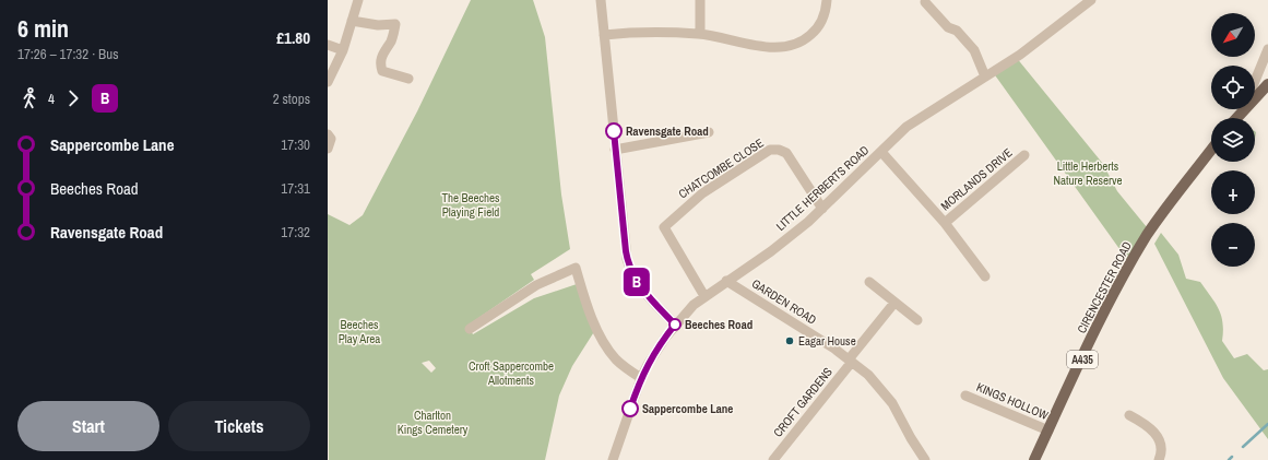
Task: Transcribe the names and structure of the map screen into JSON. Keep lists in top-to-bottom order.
{
  "streets": {
    "main road": ["CIRENCESTER ROAD", "A435"],
    "street": [
      "CHATCOMBE CLOSE",
      "MORLANDS DRIVE",
      "LITTLE HERBERTS ROAD",
      "GARDEN ROAD",
      "KINGS HOLLOW",
      "CROFT GARDENS"
    ]
  },
  "crossings": [
    ["CHATCOMBE CLOSE", "LITTLE HERBERTS ROAD"],
    ["MORLANDS DRIVE", "LITTLE HERBERTS ROAD"],
    ["LITTLE HERBERTS ROAD", "GARDEN ROAD"],
    ["CIRENCESTER ROAD", "KINGS HOLLOW"],
    ["GARDEN ROAD", "CROFT GARDENS"]
  ],
  "parks": [
    "Little Herberts Nature Reserve",
    "The Beeches Playing Field",
    "Beeches Play Area",
    "Croft Sappercombe Allotments",
    "Charlton Kings Cemetery"
  ],
  "places": [
    "Ravensgate Road",
    "Beeches Road",
    "Eagar House",
    "Sappercombe Lane"
  ],
  "lines": ["bus line B"],
  "north": "bottom left",
  "page": {
    "heading": ["6 min", "17:26 – 17:32 · Bus", "£1.80"],
    "on_map": "B",
    "map_buttons": ["+", "−"],
    "legs": ["4", "B", "2 stops"],
    "list": [
      {
        "name": "Sappercombe Lane",
        "value": "17:30"
      },
      {
        "name": "Beeches Road",
        "value": "17:31"
      },
      {
        "name": "Ravensgate Road",
        "value": "17:32"
      }
    ],
    "buttons": ["Start", "Tickets"]
  }
}
